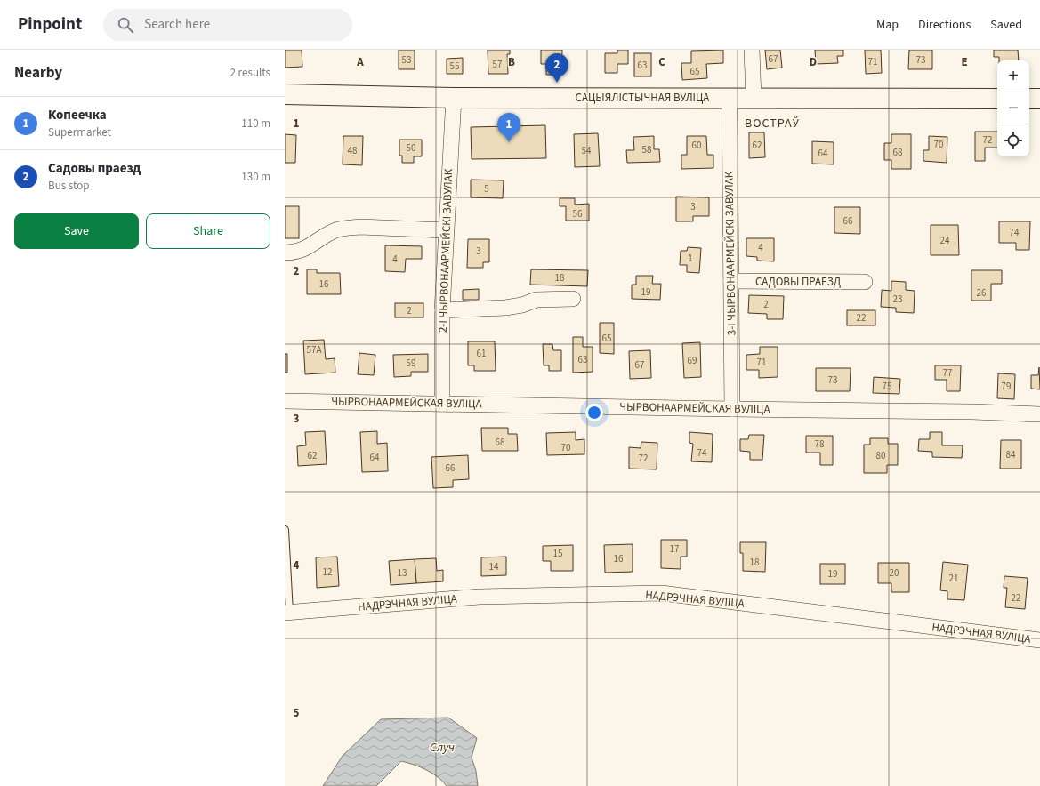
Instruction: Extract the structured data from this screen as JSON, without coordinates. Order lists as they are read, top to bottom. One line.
{"streets":{"main road":["САЦЫЯЛІСТЫЧНАЯ ВУЛІЦА"],"street":["2-І ЧЫРВОНААРМЕЙСКІ ЗАВУЛАК","3-І ЧЫРВОНААРМЕЙСКІ ЗАВУЛАК","САДОВЫ ПРАЕЗД","ЧЫРВОНААРМЕЙСКАЯ ВУЛІЦА","НАДРЭЧНАЯ ВУЛІЦА"]},"crossings":[["САЦЫЯЛІСТЫЧНАЯ ВУЛІЦА","2-І ЧЫРВОНААРМЕЙСКІ ЗАВУЛАК"],["САЦЫЯЛІСТЫЧНАЯ ВУЛІЦА","3-І ЧЫРВОНААРМЕЙСКІ ЗАВУЛАК"],["2-І ЧЫРВОНААРМЕЙСКІ ЗАВУЛАК","ЧЫРВОНААРМЕЙСКАЯ ВУЛІЦА"],["3-І ЧЫРВОНААРМЕЙСКІ ЗАВУЛАК","САДОВЫ ПРАЕЗД"],["3-І ЧЫРВОНААРМЕЙСКІ ЗАВУЛАК","ЧЫРВОНААРМЕЙСКАЯ ВУЛІЦА"]],"districts":["ВОСТРАЎ"],"water":["Случ"],"house_numbers":["67","53","73","71","57","63","55","65","72","70","60","62","50","58","48","54","68","64","5","3","56","66","74","24","4","3","1","4","18","16","19","26","23","2","2","22","65","57А","61","63","69","71","59","67","77","73","75","79","68","78","70","74","84","62","80","64","72","66","17","15","16","18","14","12","13","20","19","21","22"],"page":{"header":"Pinpoint","search":"Search here","nav":["Map","Directions","Saved"],"heading":["Nearby","2 results"],"pins":["2","1"],"map_buttons":["+","−"],"list":[{"mark":"1","name":"Копеечка","note":"Supermarket","value":"110 m"},{"mark":"2","name":"Садовы праезд","note":"Bus stop","value":"130 m"}],"buttons":["Save","Share"]},"grid":{"columns":["A","B","C","D","E"],"rows":["1","2","3","4","5"]}}
